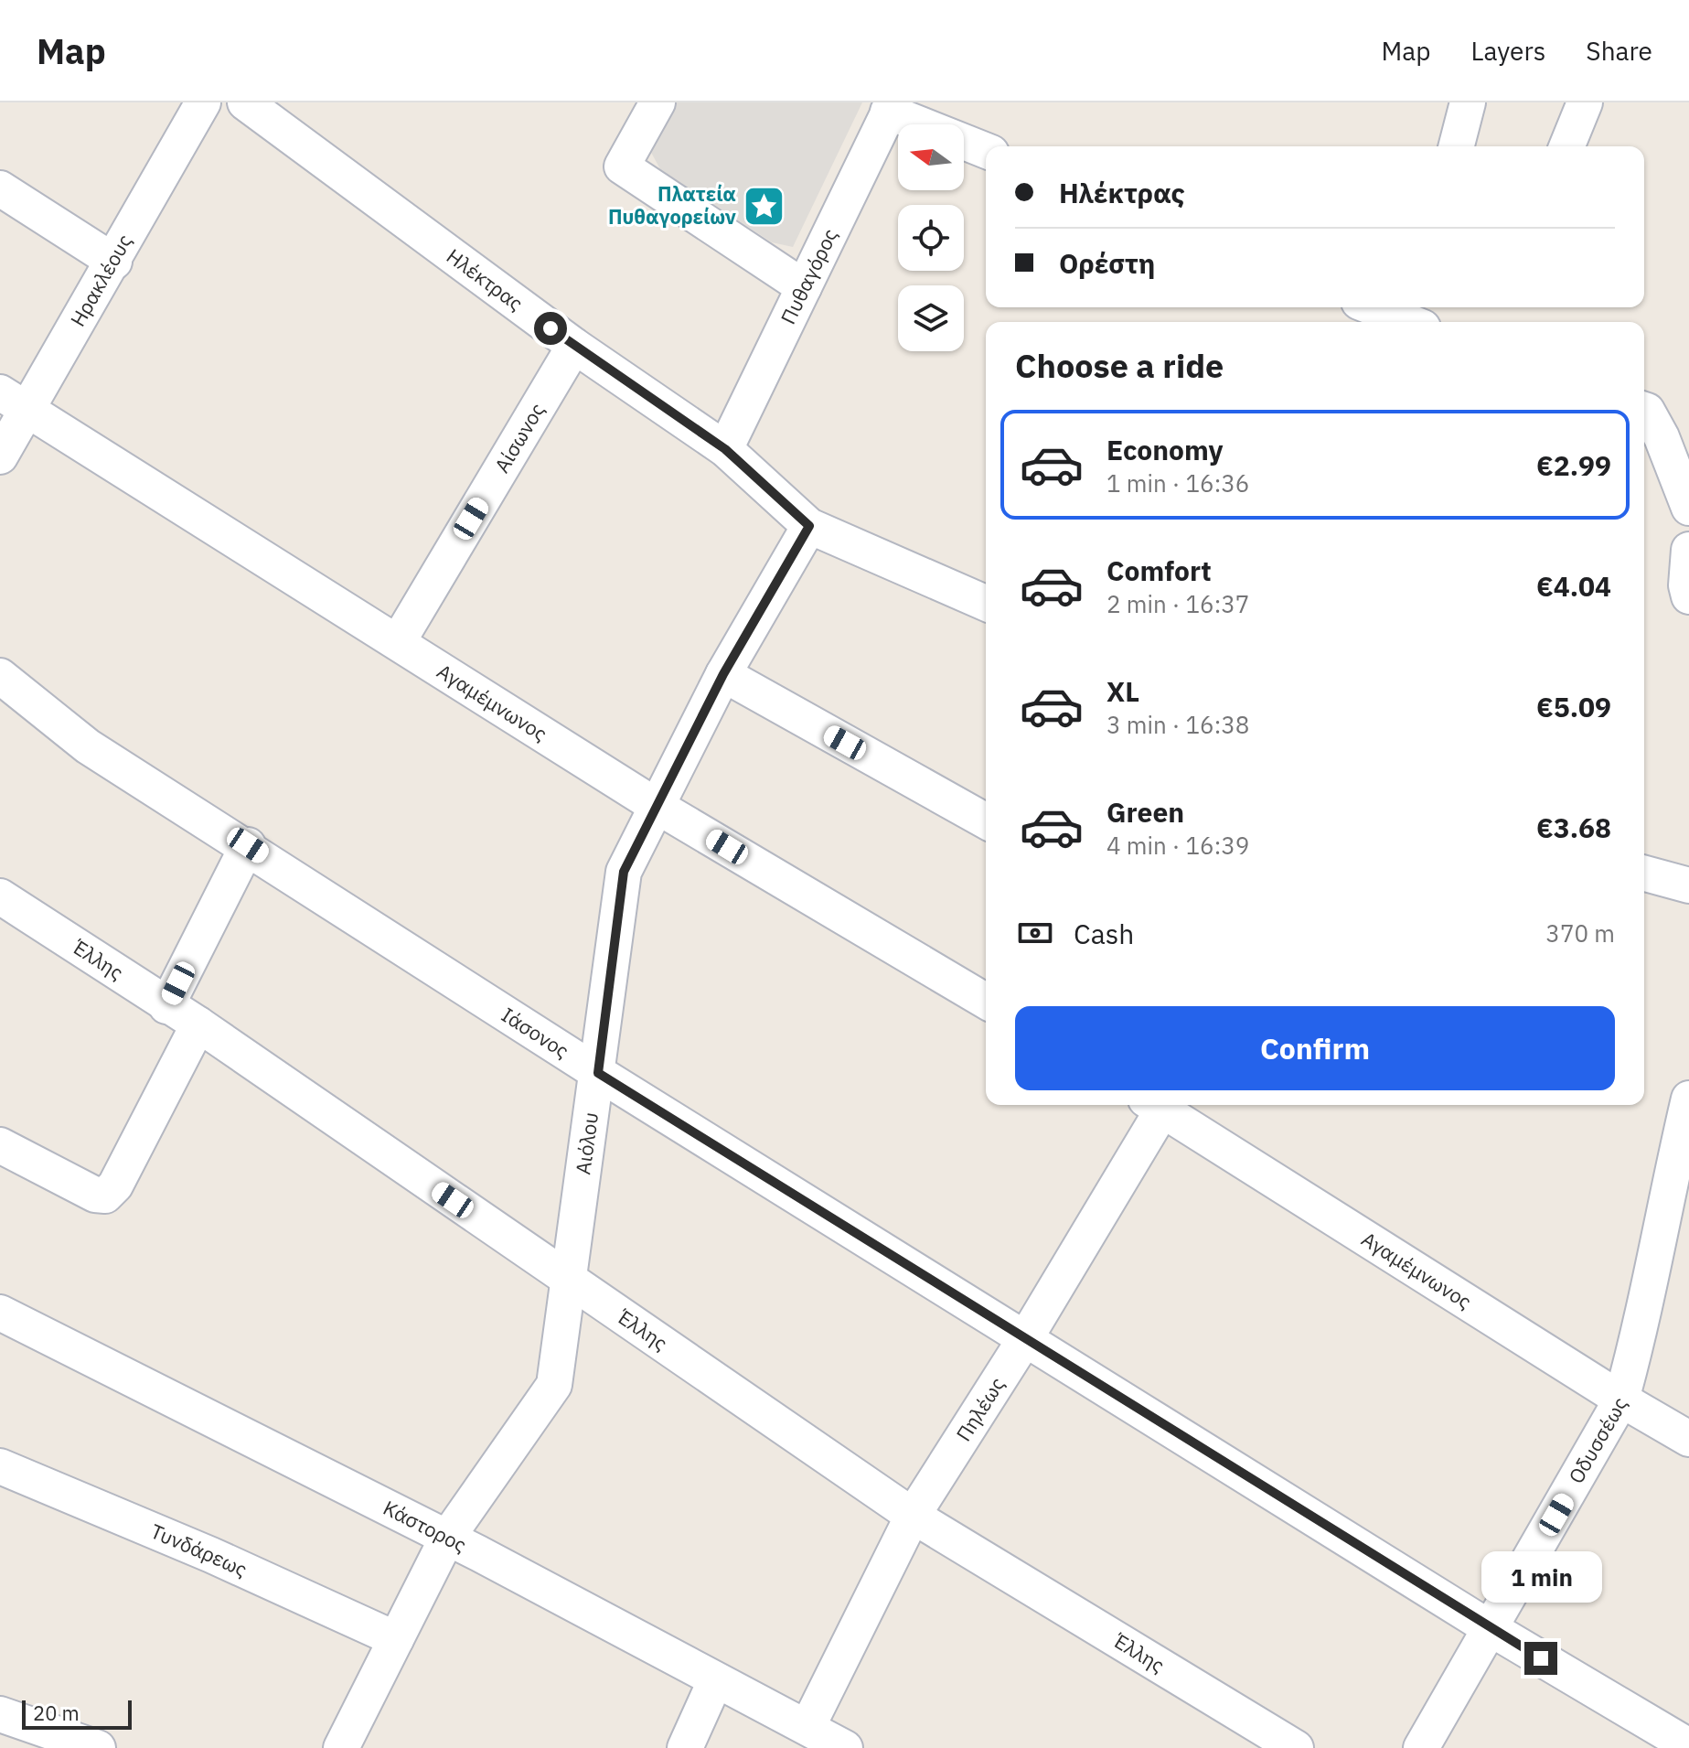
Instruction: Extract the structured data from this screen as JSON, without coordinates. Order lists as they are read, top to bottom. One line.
{"streets":{"street":["Πυθαγόρος","Ηλέκτρας","Ηρακλέους","Αίσωνος","Αγαμέμνωνος","Έλλης","Ιάσονος","Αιόλου","Πηλέως","Οδυσσέως","Κάστορος","Τυνδάρεως"]},"crossings":[["Πυθαγόρος","Ηλέκτρας"],["Ηλέκτρας","Αίσωνος"],["Ηλέκτρας","Αιόλου"],["Ηρακλέους","Αγαμέμνωνος"],["Αίσωνος","Αγαμέμνωνος"],["Αγαμέμνωνος","Αιόλου"],["Αγαμέμνωνος","Οδυσσέως"],["Έλλης","Αιόλου"],["Έλλης","Πηλέως"],["Ιάσονος","Αιόλου"],["Ιάσονος","Πηλέως"],["Ιάσονος","Οδυσσέως"],["Αιόλου","Κάστορος"],["Αιόλου","Τυνδάρεως"],["Πηλέως","Κάστορος"]],"places":{"place":["Πλατεία Πυθαγορείων"]},"scale_bar":"20 m","north":"left","page":{"header":"Map","nav":["Map","Layers","Share"],"banner":["Ηλέκτρας","Ορέστη"],"heading":"Choose a ride","list":[{"name":"Economy","note":"1 min · 16:36","value":"€2.99"},{"name":"Comfort","note":"2 min · 16:37","value":"€4.04"},{"name":"XL","note":"3 min · 16:38","value":"€5.09"},{"name":"Green","note":"4 min · 16:39","value":"€3.68"}],"pay":["Cash","370 m"],"buttons":"Confirm","bubble":"1 min","scale":"20 m"}}
